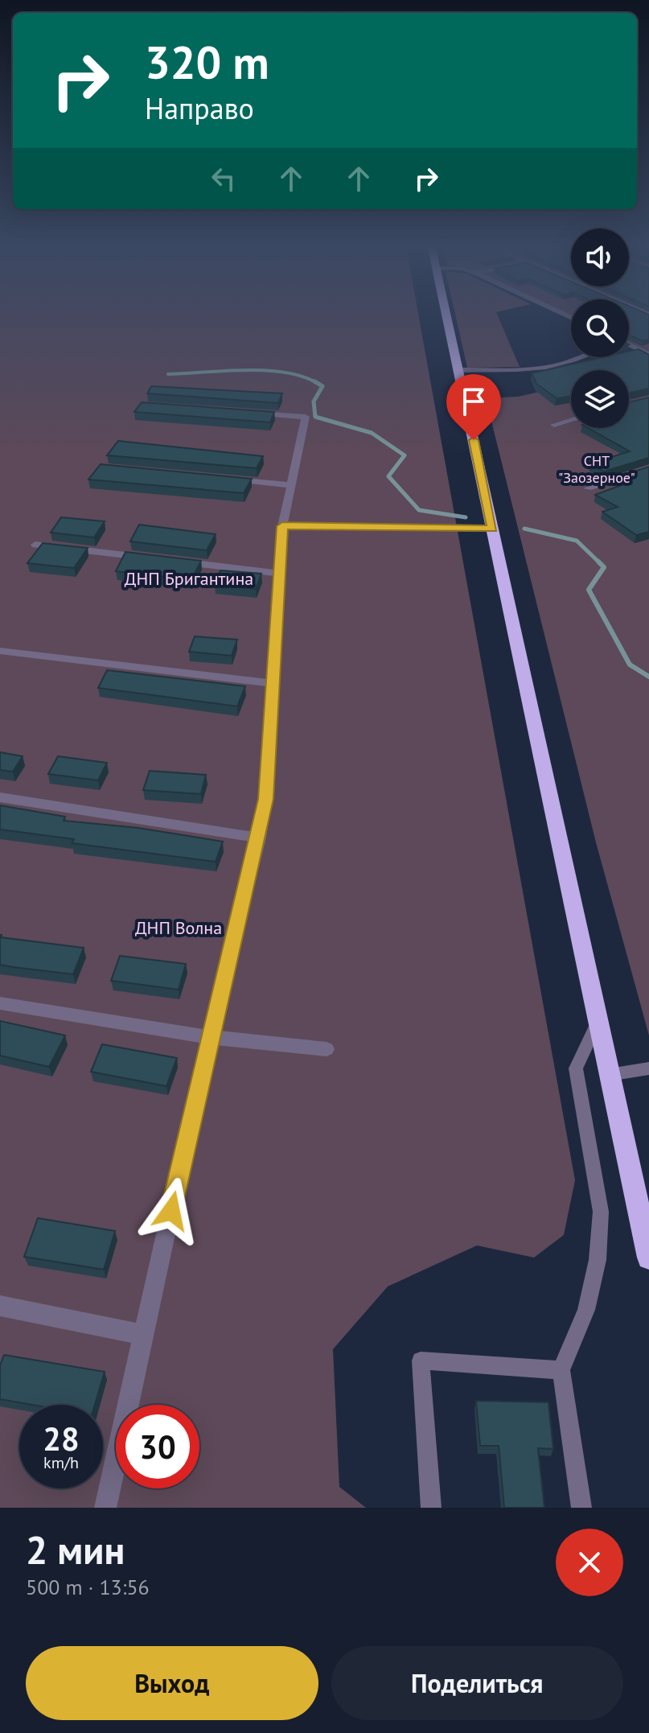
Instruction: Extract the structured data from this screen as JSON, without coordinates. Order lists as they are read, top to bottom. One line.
{"parks":["СНТ \"Заозерное\"","ДНП Бригантина","ДНП Волна"],"page":{"turn":["320 m","Направо"],"speed":"28 km/h","limit":"30","heading":["2 мин","500 m · 13:56"],"buttons":["Выход","Поделиться"]}}
